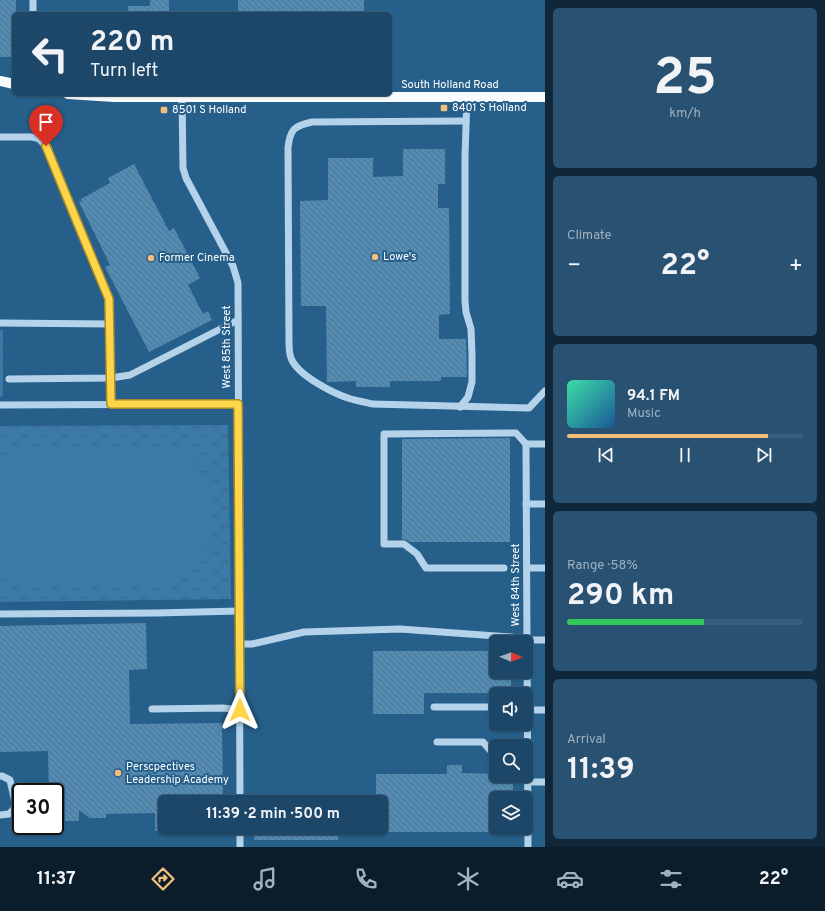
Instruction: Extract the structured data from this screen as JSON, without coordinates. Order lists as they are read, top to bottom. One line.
{"streets":{"main road":["South Holland Road"],"street":["West 85th Street","West 84th Street"]},"crossings":[["South Holland Road","West 85th Street"]],"places":{"transit":["8401 S Holland","8501 S Holland"],"other":["Lowe's","Former Cinema","Perscpectives Leadership Academy"]},"north":"right","page":{"tile":[["25","km/h"],"Climate",["Range · 58%","290 km"],["Arrival","11:39"]],"turn":["220 m","Turn left"],"heat":["−","22°","+"],"song":["94.1 FM","Music"],"limit":"30","trip":"11:39 · 2 min · 500 m","tabs":["11:37","22°"]}}
